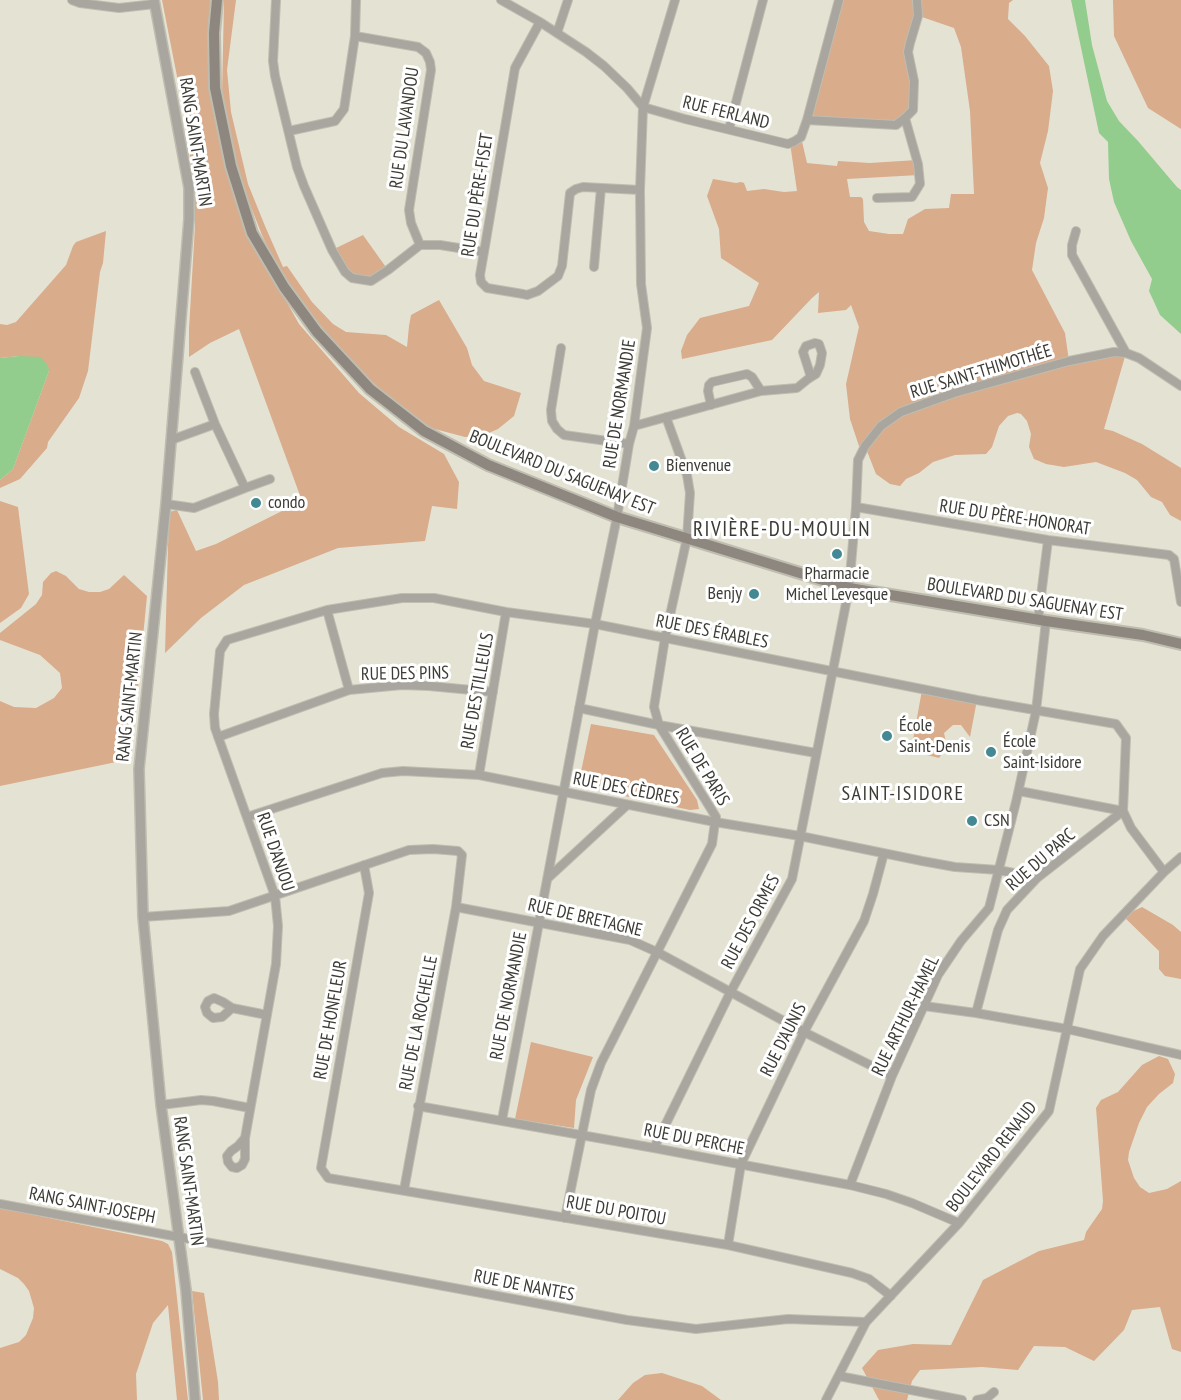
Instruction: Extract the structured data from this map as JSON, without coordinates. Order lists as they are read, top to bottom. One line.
{"streets":{"main road":["BOULEVARD DU SAGUENAY EST"],"street":["RUE FERLAND","RUE DU LAVANDOU","RANG SAINT-MARTIN","RUE DU PÈRE-FISET","RUE SAINT-THIMOTHÉE","RUE DE NORMANDIE","RUE DU PÈRE-HONORAT","RUE DES ÉRABLES","RUE DES PINS","RUE DES TILLEULS","RUE DE PARIS","RUE DES CÈDRES","RUE D'ANJOU","RUE DU PARC","RUE DE BRETAGNE","RUE DES ORMES","RUE ARTHUR-HAMEL","RUE DE HONFLEUR","RUE DE LA ROCHELLE","RUE D'AUNIS","RUE DU PERCHE","BOULEVARD RENAUD","RANG SAINT-JOSEPH","RUE DU POITOU","RUE DE NANTES"]},"crossings":[["RUE FERLAND","RUE DE NORMANDIE"],["RANG SAINT-MARTIN","RANG SAINT-JOSEPH"],["RANG SAINT-MARTIN","RUE DE NANTES"],["RUE DU PÈRE-FISET","RUE DE NORMANDIE"],["RUE SAINT-THIMOTHÉE","BOULEVARD DU SAGUENAY EST"],["RUE SAINT-THIMOTHÉE","RUE DU PÈRE-HONORAT"],["RUE SAINT-THIMOTHÉE","RUE DES ORMES"],["RUE DE NORMANDIE","BOULEVARD DU SAGUENAY EST"],["RUE DE NORMANDIE","RUE DES ÉRABLES"],["RUE DE NORMANDIE","RUE DES CÈDRES"],["RUE DE NORMANDIE","RUE DE BRETAGNE"],["RUE DE NORMANDIE","RUE DU PERCHE"],["BOULEVARD DU SAGUENAY EST","RUE DE PARIS"],["BOULEVARD DU SAGUENAY EST","RUE DES ORMES"],["BOULEVARD DU SAGUENAY EST","RUE ARTHUR-HAMEL"],["RUE DU PÈRE-HONORAT","RUE ARTHUR-HAMEL"],["RUE DES ÉRABLES","RUE DES TILLEULS"],["RUE DES ÉRABLES","RUE DE PARIS"],["RUE DES ÉRABLES","RUE D'ANJOU"],["RUE DES ÉRABLES","RUE DU PARC"],["RUE DES ÉRABLES","RUE DES ORMES"],["RUE DES ÉRABLES","RUE ARTHUR-HAMEL"],["RUE DES PINS","RUE DES TILLEULS"],["RUE DES PINS","RUE D'ANJOU"],["RUE DES TILLEULS","RUE DES CÈDRES"],["RUE DE PARIS","RUE DES CÈDRES"],["RUE DE PARIS","RUE DE BRETAGNE"],["RUE DE PARIS","RUE DU PERCHE"],["RUE DE PARIS","RUE DU POITOU"],["RUE DES CÈDRES","RUE D'ANJOU"],["RUE DES CÈDRES","RUE DU PARC"],["RUE DES CÈDRES","RUE DES ORMES"],["RUE DES CÈDRES","RUE ARTHUR-HAMEL"],["RUE DES CÈDRES","RUE D'AUNIS"],["RUE DE BRETAGNE","RUE DES ORMES"],["RUE DE BRETAGNE","RUE ARTHUR-HAMEL"],["RUE DE BRETAGNE","RUE DE LA ROCHELLE"],["RUE DE BRETAGNE","RUE D'AUNIS"],["RUE DES ORMES","RUE DU PERCHE"],["RUE ARTHUR-HAMEL","RUE DU PERCHE"],["RUE DE HONFLEUR","RUE DE LA ROCHELLE"],["RUE DE HONFLEUR","RUE DU POITOU"],["RUE DE LA ROCHELLE","RUE DU PERCHE"],["RUE DE LA ROCHELLE","RUE DU POITOU"],["RUE D'AUNIS","RUE DU PERCHE"],["RUE D'AUNIS","RUE DU POITOU"],["RUE DU PERCHE","BOULEVARD RENAUD"],["BOULEVARD RENAUD","RUE DU POITOU"],["BOULEVARD RENAUD","RUE DE NANTES"],["RANG SAINT-JOSEPH","RUE DE NANTES"]],"districts":["RIVIÈRE-DU-MOULIN","SAINT-ISIDORE"],"places":["Bienvenue","condo","Pharmacie Michel Levesque","Benjy","École Saint-Denis","École Saint-Isidore","CSN"]}
